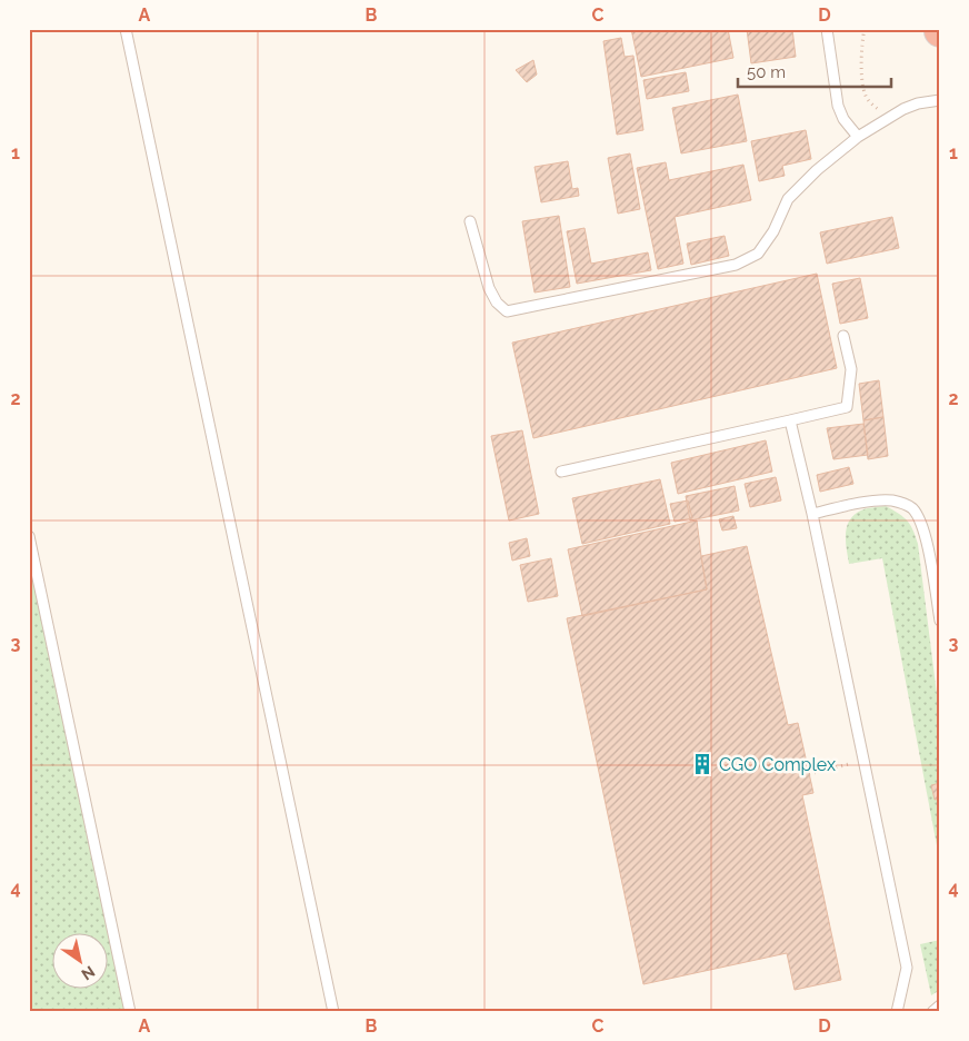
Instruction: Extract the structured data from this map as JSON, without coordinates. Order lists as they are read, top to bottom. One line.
{"places":{"building":["CGO Complex"]},"scale_bar":"50 m","north":"bottom right","grid":{"columns":["A","B","C","D"],"rows":["1","2","3","4"]}}
